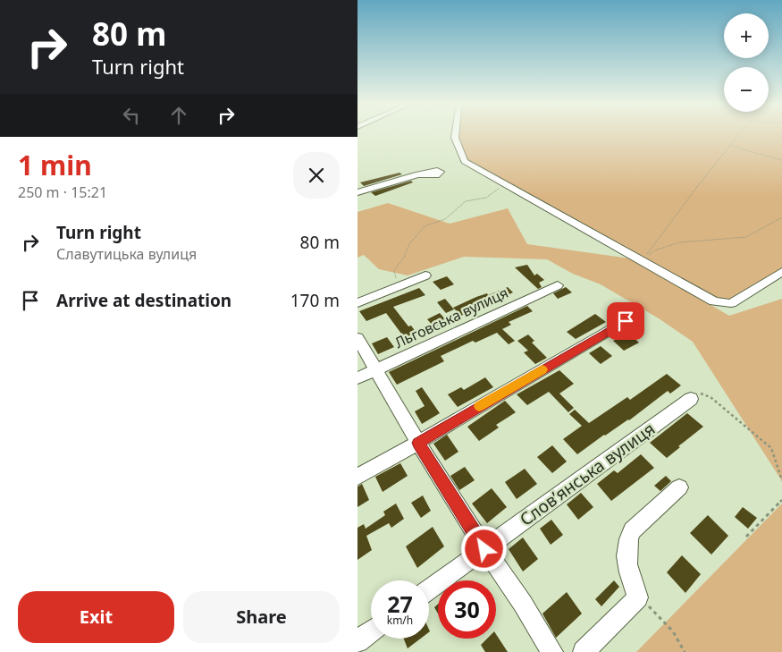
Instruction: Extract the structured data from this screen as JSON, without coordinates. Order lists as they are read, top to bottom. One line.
{"streets":{"street":["Льговська вулиця","Словʼянська вулиця"]},"page":{"turn":["80 m","Turn right"],"map_buttons":["+","−"],"heading":["1 min","250 m · 15:21"],"list":[{"name":"Turn right","note":"Славутицька вулиця","value":"80 m"},{"name":"Arrive at destination","value":"170 m"}],"speed":"27 km/h","limit":"30","buttons":["Exit","Share"]}}
